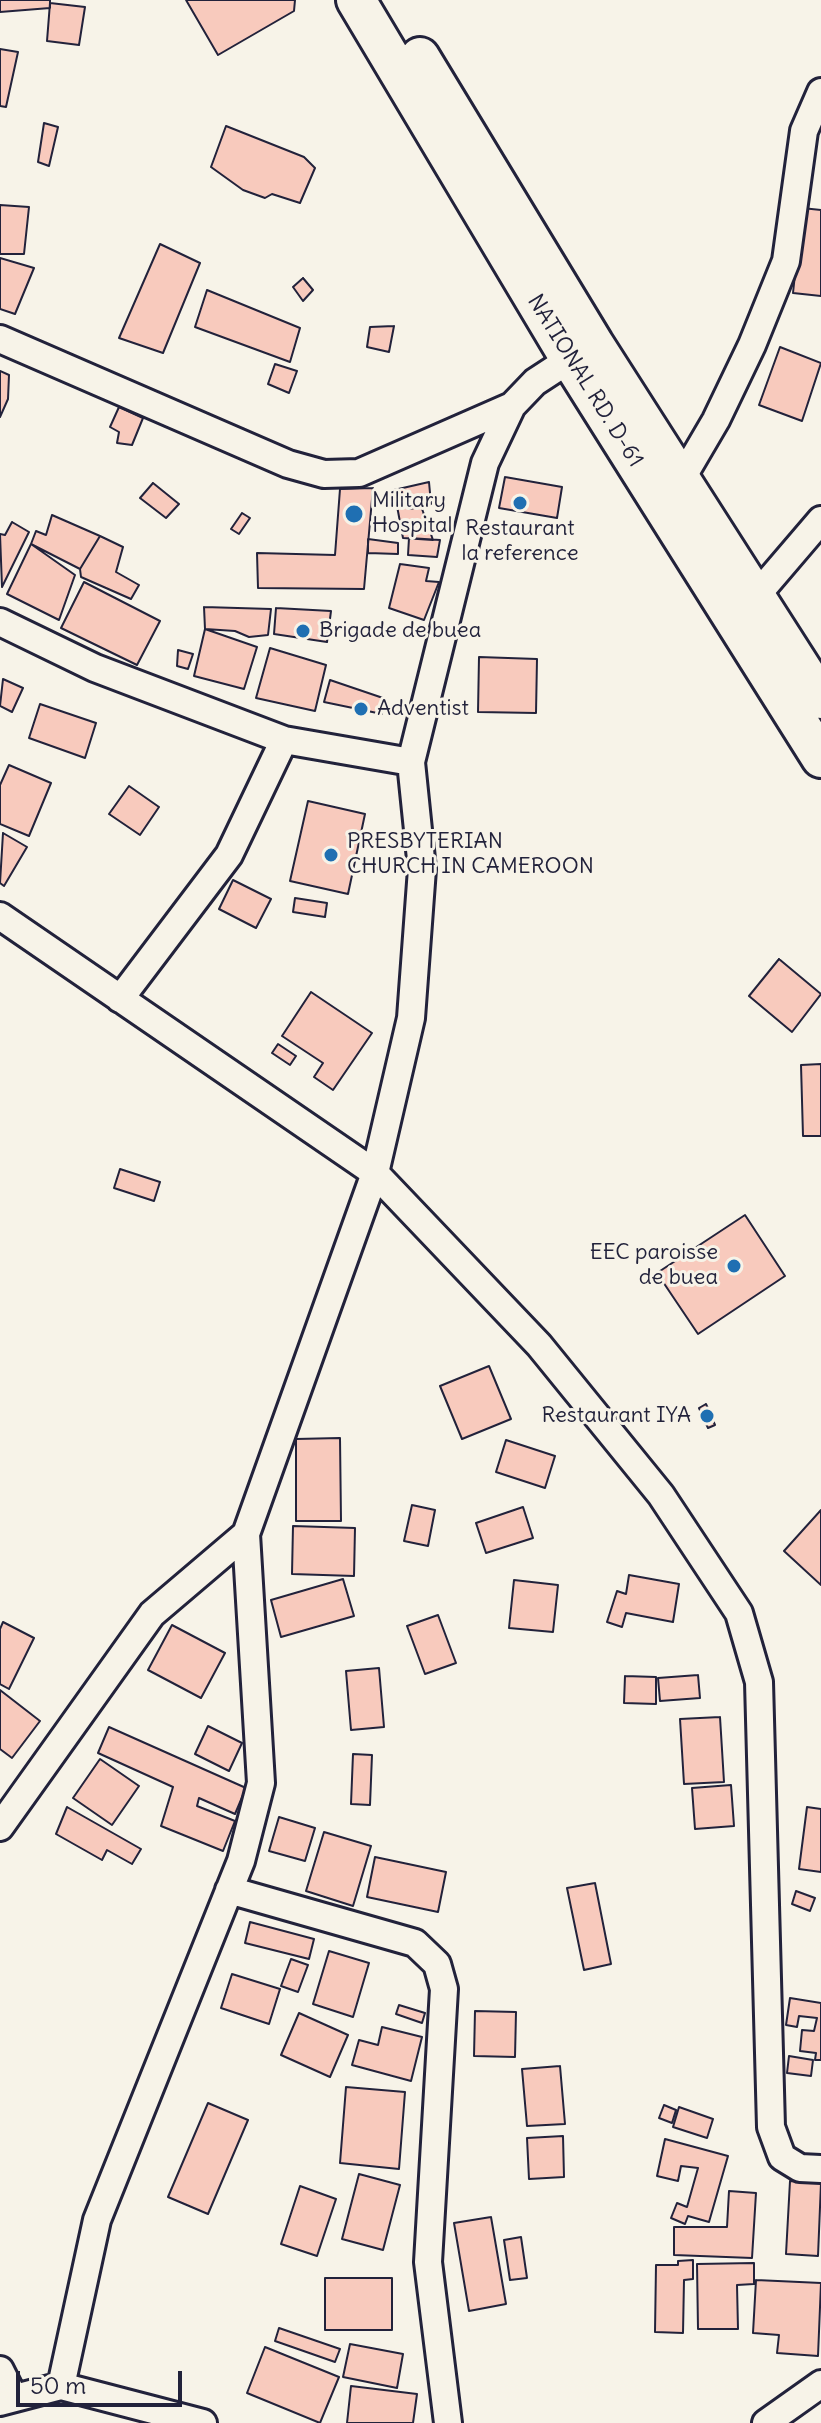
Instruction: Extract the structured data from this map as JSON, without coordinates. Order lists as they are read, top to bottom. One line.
{"streets":{"highway":["NATIONAL RD. D-61"]},"places":["Restaurant la reference","Military Hospital","Brigade de buea","Adventist","PRESBYTERIAN CHURCH IN CAMEROON","EEC paroisse de buea","Restaurant IYA"],"scale_bar":"50 m"}
